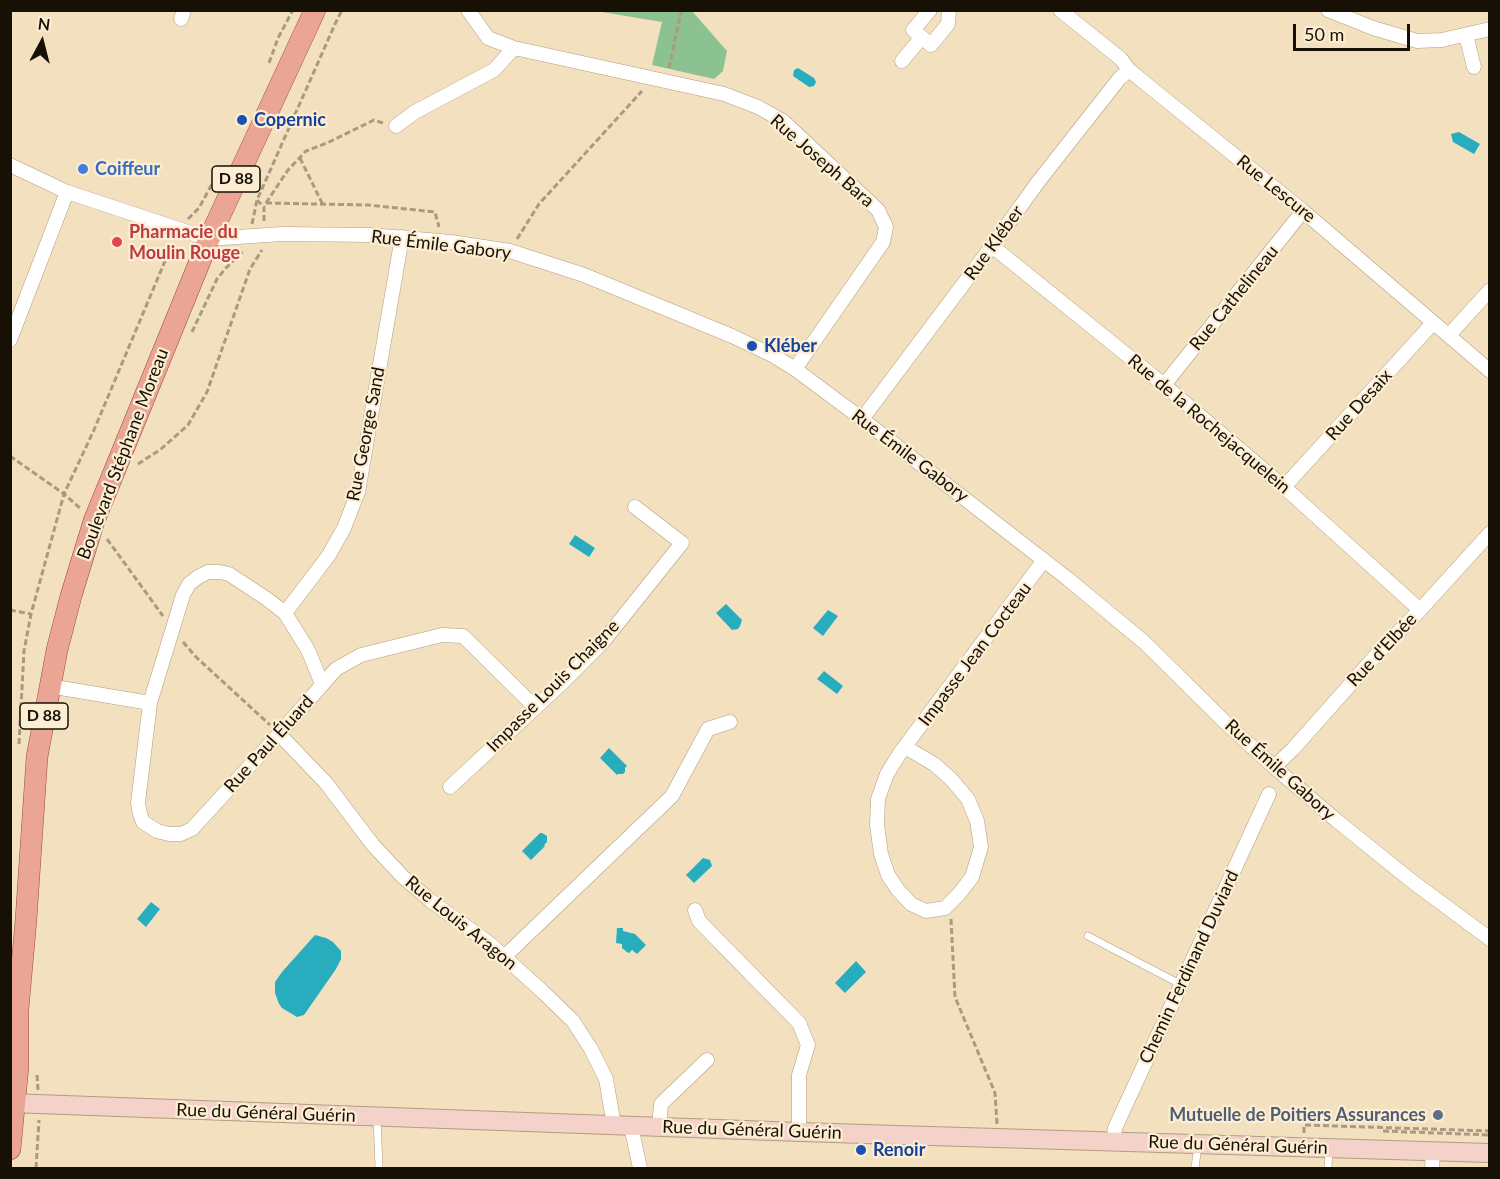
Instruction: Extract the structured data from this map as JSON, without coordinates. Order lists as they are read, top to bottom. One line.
{"streets":{"main road":["D 88","Boulevard Stéphane Moreau","Rue du Général Guérin"],"street":["Rue Joseph Bara","Rue Lescure","Rue Kléber","Rue Émile Gabory","Rue Cathelineau","Rue Desaix","Rue de la Rochejacquelein","Rue George Sand","Rue d'Elbée","Impasse Jean Cocteau","Impasse Louis Chaigne","Rue Paul Éluard","Rue Louis Aragon","Chemin Ferdinand Duviard"]},"crossings":[["Rue Joseph Bara","Rue Émile Gabory"],["Rue Lescure","Rue Kléber"],["Rue Lescure","Rue Cathelineau"],["Rue Lescure","Rue Desaix"],["Rue Kléber","Rue Émile Gabory"],["Rue Kléber","Rue de la Rochejacquelein"],["Rue Émile Gabory","Rue George Sand"],["Rue Émile Gabory","Boulevard Stéphane Moreau"],["Rue Émile Gabory","Rue d'Elbée"],["Rue Émile Gabory","Impasse Jean Cocteau"],["Rue Cathelineau","Rue de la Rochejacquelein"],["Rue Desaix","Rue de la Rochejacquelein"],["Rue de la Rochejacquelein","Rue d'Elbée"],["Rue George Sand","Rue Paul Éluard"],["Boulevard Stéphane Moreau","Rue du Général Guérin"],["Rue Paul Éluard","Rue Louis Aragon"],["Rue Louis Aragon","Rue du Général Guérin"],["Chemin Ferdinand Duviard","Rue du Général Guérin"]],"places":["Copernic","Coiffeur","Pharmacie du Moulin Rouge","Kléber","Mutuelle de Poitiers Assurances","Renoir"],"scale_bar":"50 m","north":"top"}
